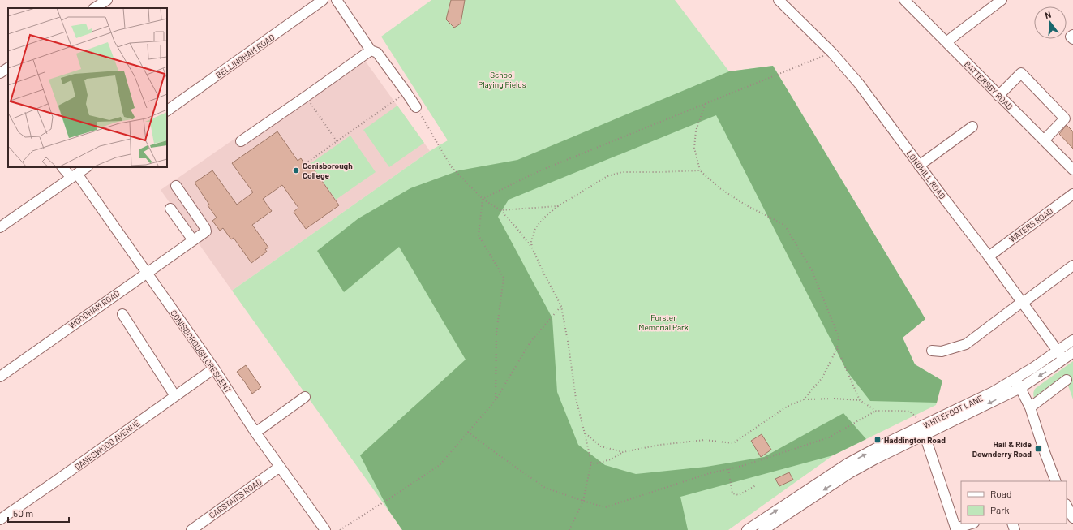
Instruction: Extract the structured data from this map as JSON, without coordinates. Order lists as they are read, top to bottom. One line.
{"streets":{"street":["BELLINGHAM ROAD","BATTERSBY ROAD","LONGHILL ROAD","WATERS ROAD","WOODHAM ROAD","CONISBOROUGH CRESCENT","WHITEFOOT LANE","DANESWOOD AVENUE","CARSTAIRS ROAD"]},"crossings":[["LONGHILL ROAD","WATERS ROAD"],["LONGHILL ROAD","WHITEFOOT LANE"],["WOODHAM ROAD","CONISBOROUGH CRESCENT"],["CONISBOROUGH CRESCENT","DANESWOOD AVENUE"],["CONISBOROUGH CRESCENT","CARSTAIRS ROAD"]],"parks":["School Playing Fields","Forster Memorial Park"],"places":{"other":["Conisborough College"],"transit":["Haddington Road","Hail & Ride Downderry Road"]},"legend":["Road","Park"],"scale_bar":"50 m","north":"top"}
